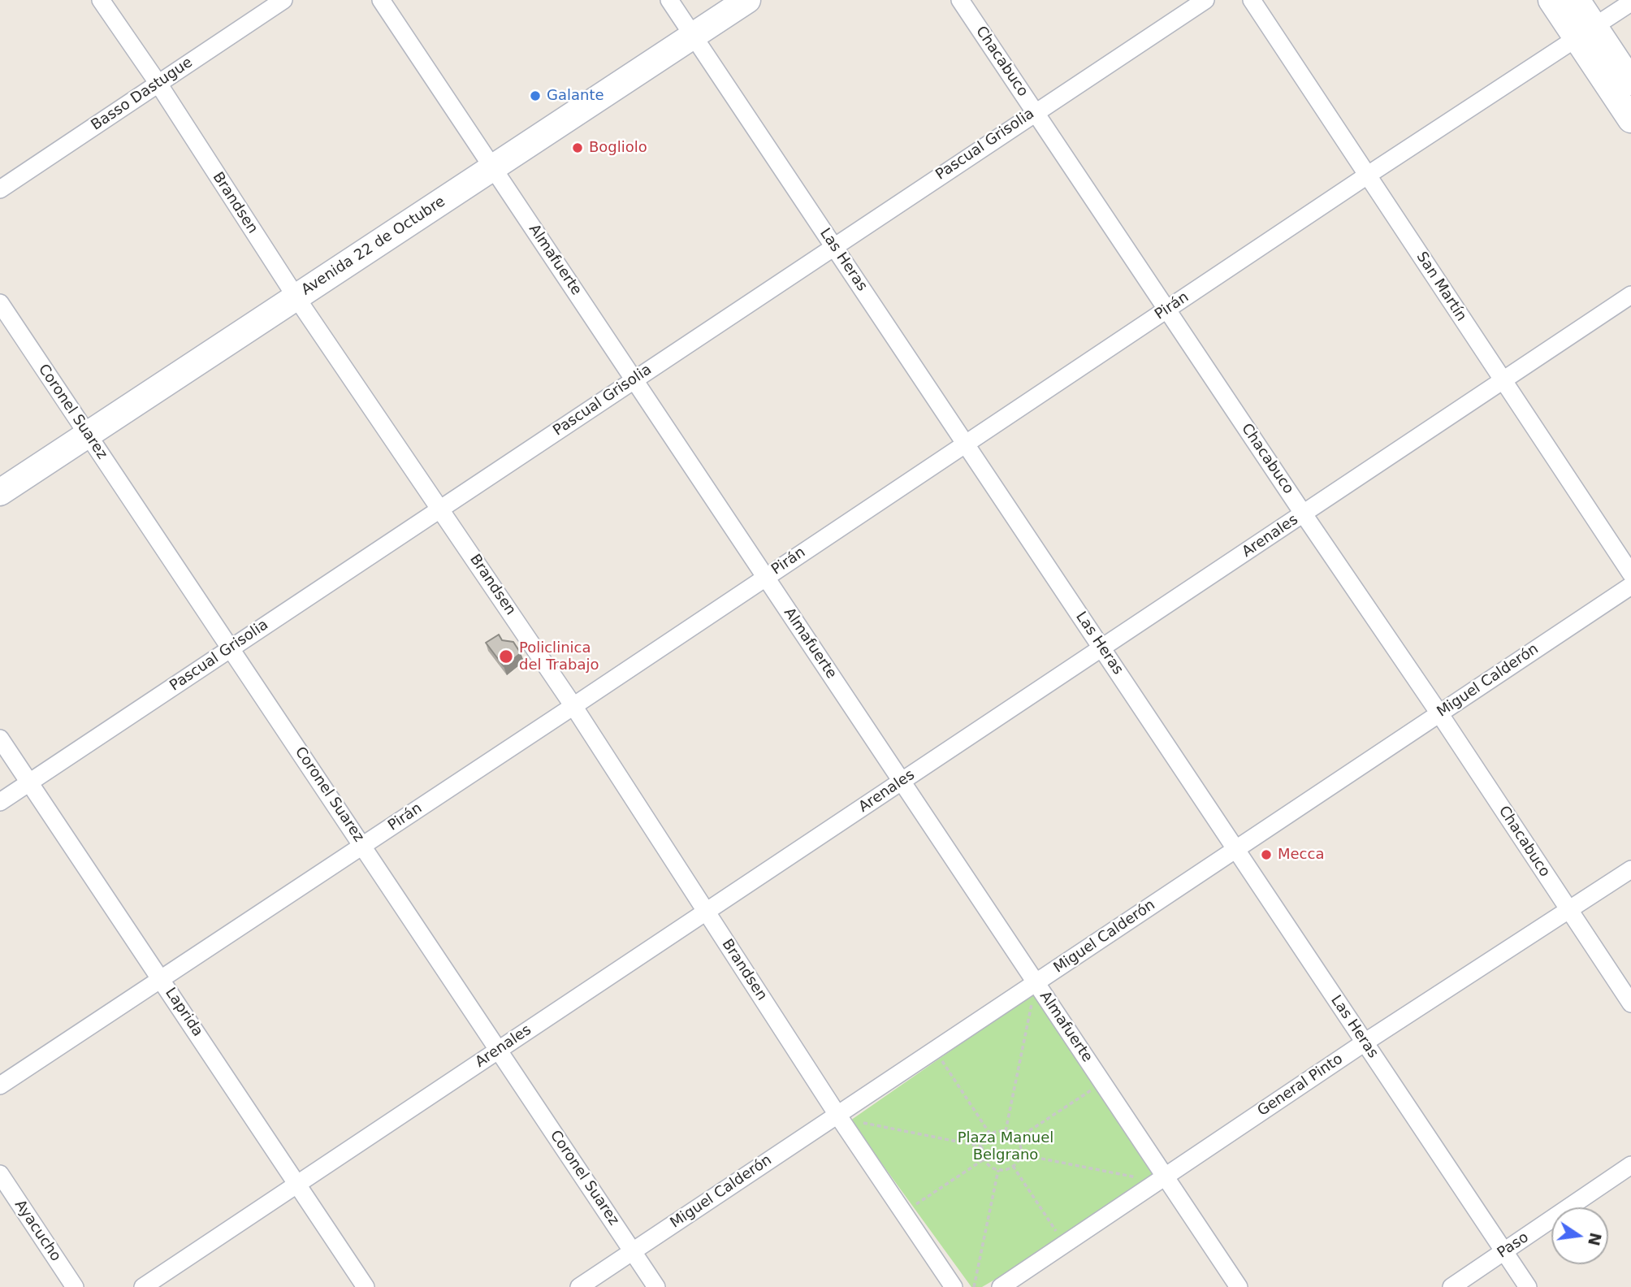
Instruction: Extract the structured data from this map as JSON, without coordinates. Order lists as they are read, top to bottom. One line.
{"streets":{"main road":["Avenida 22 de Octubre"],"street":["Chacabuco","Basso Dastugue","Pascual Grisolia","Brandsen","Almafuerte","Las Heras","San Martín","Pirán","Coronel Suarez","Arenales","Miguel Calderón","Laprida","General Pinto","Ayacucho","Paso"]},"crossings":[["Chacabuco","Pascual Grisolia"],["Chacabuco","Pirán"],["Chacabuco","Arenales"],["Chacabuco","Miguel Calderón"],["Chacabuco","General Pinto"],["Basso Dastugue","Brandsen"],["Pascual Grisolia","Brandsen"],["Pascual Grisolia","Almafuerte"],["Pascual Grisolia","Las Heras"],["Pascual Grisolia","Coronel Suarez"],["Pascual Grisolia","Laprida"],["Brandsen","Avenida 22 de Octubre"],["Brandsen","Pirán"],["Brandsen","Arenales"],["Brandsen","Miguel Calderón"],["Avenida 22 de Octubre","Almafuerte"],["Avenida 22 de Octubre","Las Heras"],["Avenida 22 de Octubre","Coronel Suarez"],["Almafuerte","Pirán"],["Almafuerte","Arenales"],["Almafuerte","Miguel Calderón"],["Almafuerte","General Pinto"],["Las Heras","Pirán"],["Las Heras","Arenales"],["Las Heras","Miguel Calderón"],["Las Heras","General Pinto"],["Las Heras","Paso"],["San Martín","Pirán"],["San Martín","Arenales"],["Pirán","Coronel Suarez"],["Pirán","Laprida"],["Coronel Suarez","Arenales"],["Coronel Suarez","Miguel Calderón"],["Arenales","Laprida"]],"parks":["Plaza Manuel Belgrano"],"places":["Galante","Bogliolo","Policlinica del Trabajo","Mecca"],"north":"right"}
